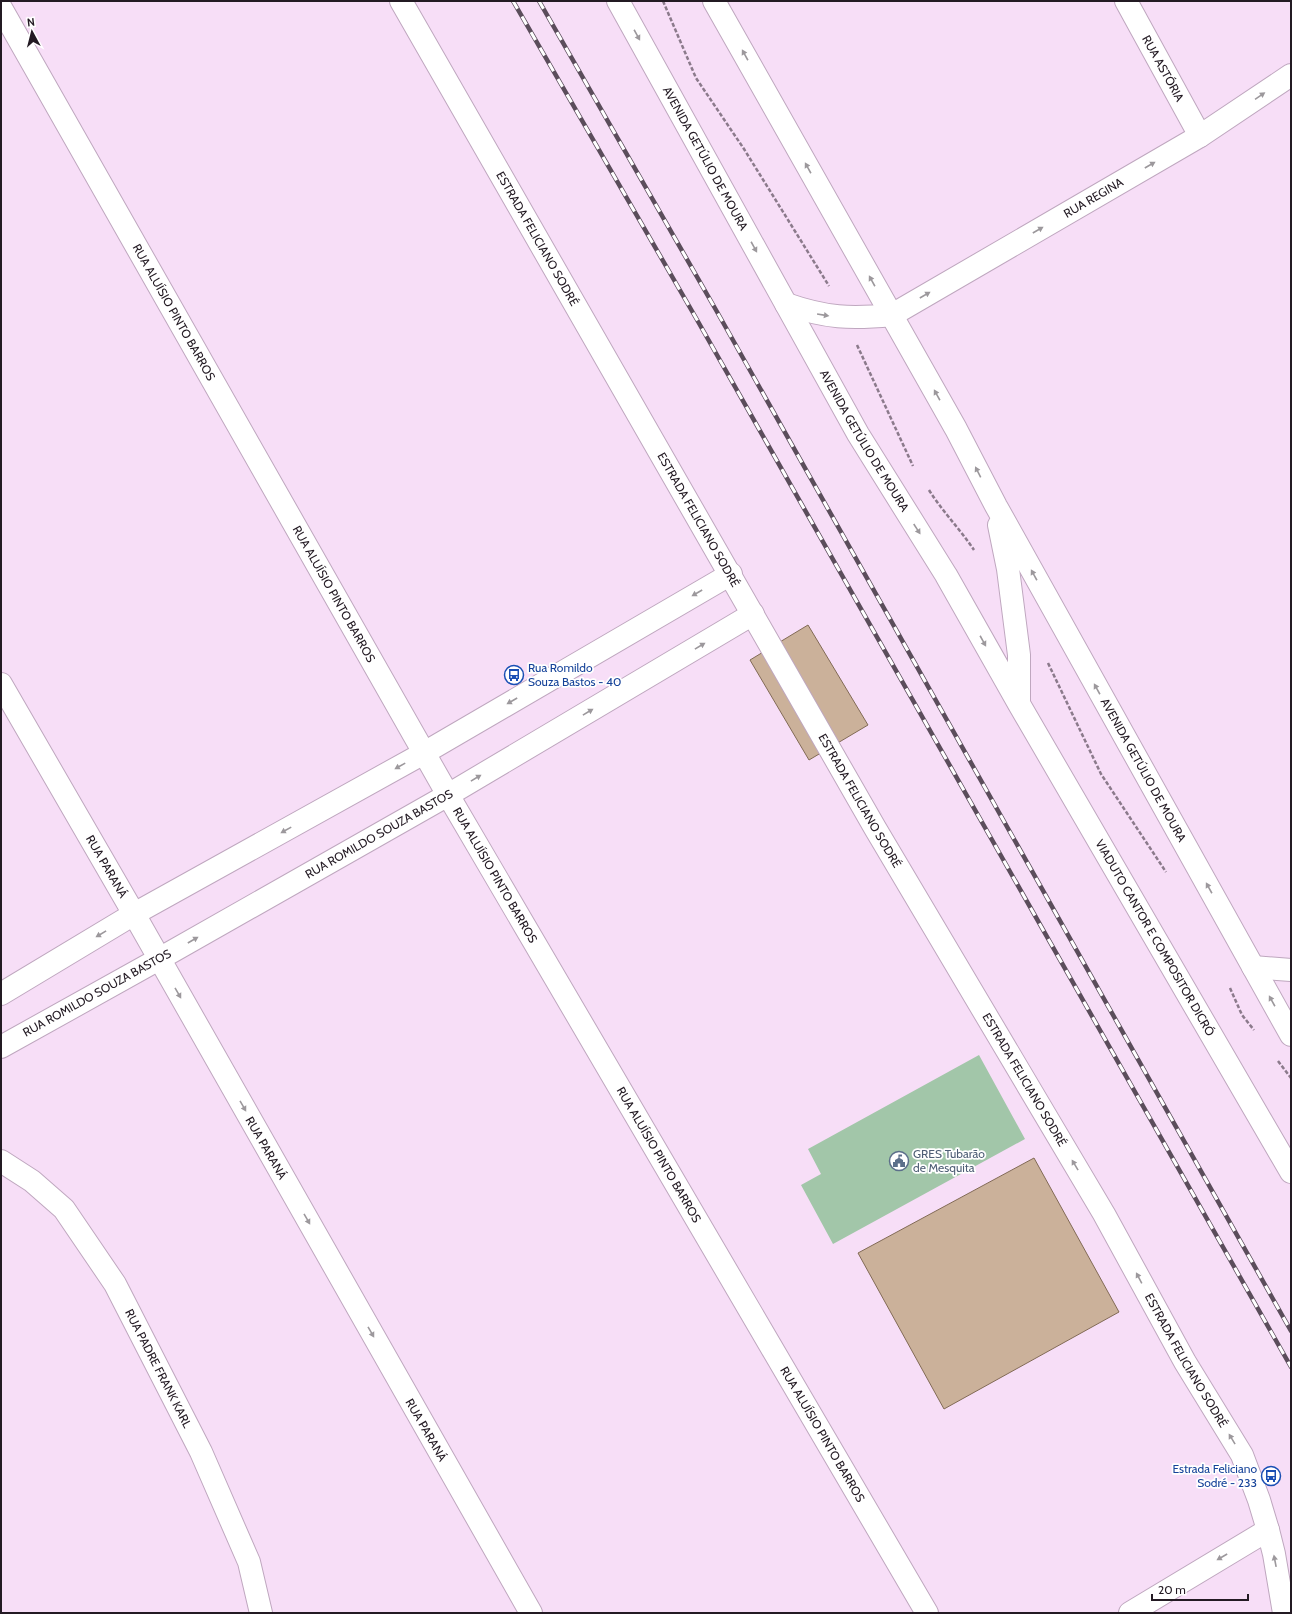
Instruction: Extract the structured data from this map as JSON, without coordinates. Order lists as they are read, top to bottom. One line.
{"streets":{"main road":["RUA ASTÓRIA","AVENIDA GETÚLIO DE MOURA","RUA REGINA","ESTRADA FELICIANO SODRÉ","RUA ALUÍSIO PINTO BARROS","RUA ROMILDO SOUZA BASTOS","RUA PARANÁ","VIADUTO CANTOR E COMPOSITOR DICRÓ","RUA PADRE FRANK KARL"]},"crossings":[["RUA ASTÓRIA","RUA REGINA"],["AVENIDA GETÚLIO DE MOURA","RUA REGINA"],["AVENIDA GETÚLIO DE MOURA","VIADUTO CANTOR E COMPOSITOR DICRÓ"],["ESTRADA FELICIANO SODRÉ","RUA ROMILDO SOUZA BASTOS"],["RUA ALUÍSIO PINTO BARROS","RUA ROMILDO SOUZA BASTOS"],["RUA ROMILDO SOUZA BASTOS","RUA PARANÁ"]],"one_way":["RUA REGINA","ESTRADA FELICIANO SODRÉ","RUA PARANÁ"],"places":{"bus stop":["Rua Romildo Souza Bastos - 40","Estrada Feliciano Sodré - 233"],"public building":["GRES Tubarão de Mesquita"]},"scale_bar":"20 m","north":"top"}
